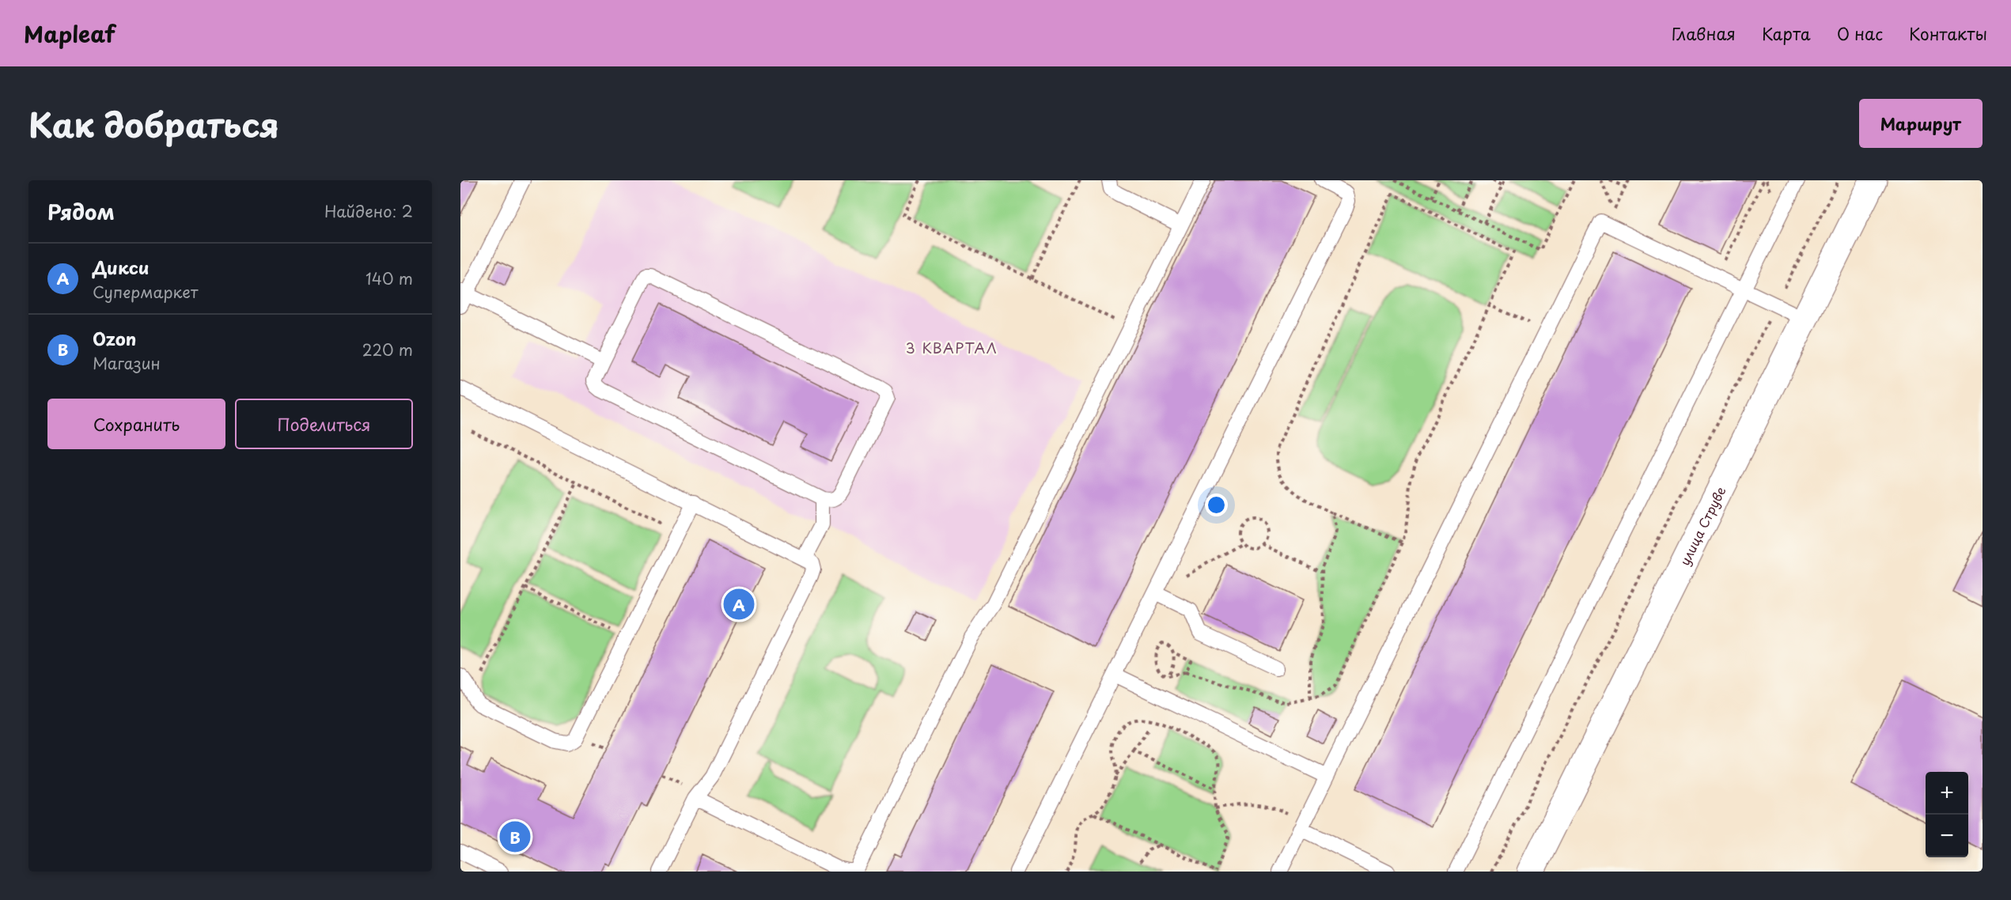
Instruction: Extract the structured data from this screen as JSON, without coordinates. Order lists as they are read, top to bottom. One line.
{"streets":{"street":["улица Струве"]},"districts":["3 КВАРТАЛ"],"page":{"header":"Mapleaf","nav":["Главная","Карта","О нас","Контакты"],"title":"Как добраться","buttons":["Маршрут",["Сохранить","Поделиться"]],"heading":["Рядом","Найдено: 2"],"list":[{"mark":"A","name":"Дикси","note":"Супермаркет","value":"140 m"},{"mark":"B","name":"Ozon","note":"Магазин","value":"220 m"}],"pins":["A","B"],"map_buttons":["+","−"]}}
